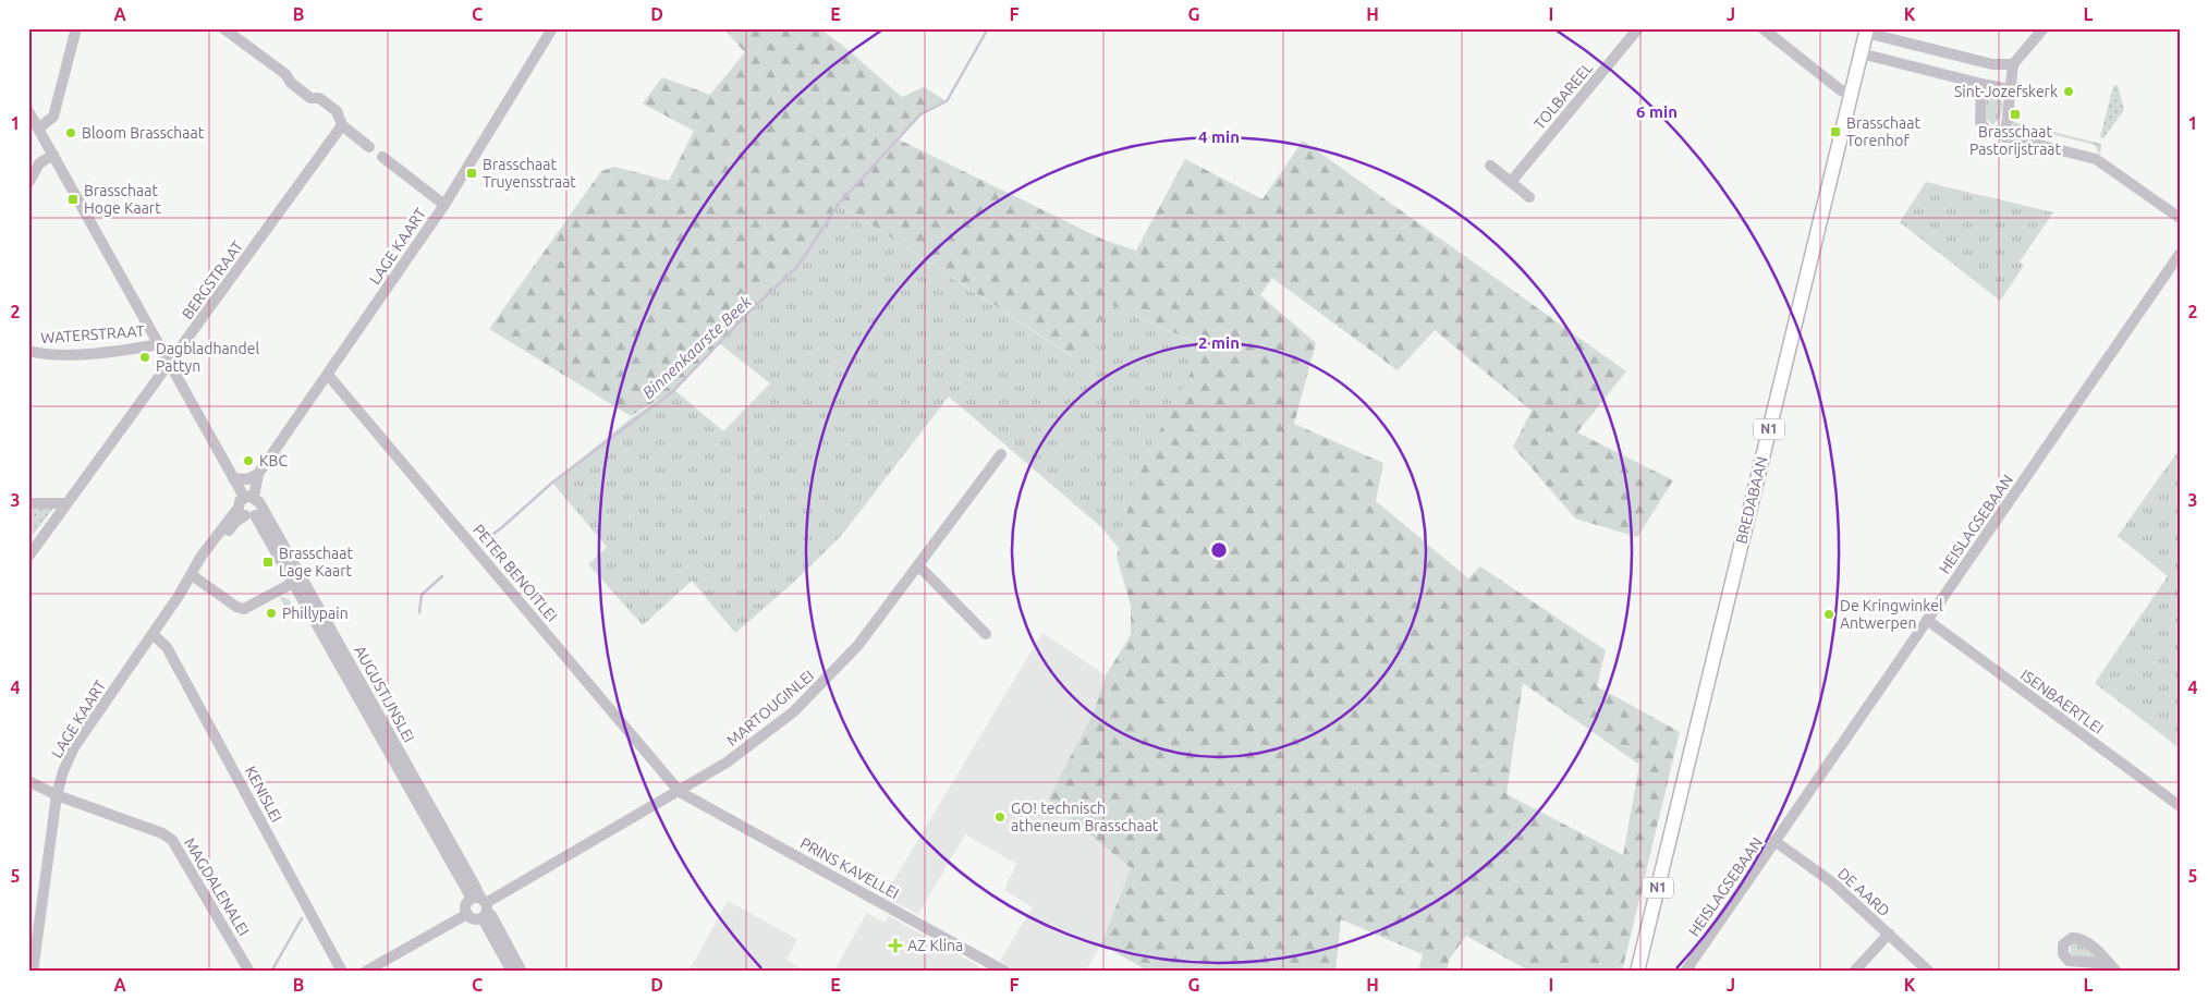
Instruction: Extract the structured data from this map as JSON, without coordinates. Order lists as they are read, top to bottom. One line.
{"streets":{"main road":["N1","BREDABAAN"],"street":["TOLBAREEL","LAGE KAART","BERGSTRAAT","WATERSTRAAT","HEISLAGSEBAAN","PETER BENOITLEI","AUGUSTIJNSLEI","ISENBAERTLEI","MARTOUGINLEI","KENISLEI","PRINS KAVELLEI","MAGDALENALEI","DE AARD"]},"crossings":[["LAGE KAART","PETER BENOITLEI"],["LAGE KAART","AUGUSTIJNSLEI"],["LAGE KAART","KENISLEI"],["LAGE KAART","MAGDALENALEI"],["HEISLAGSEBAAN","ISENBAERTLEI"],["HEISLAGSEBAAN","DE AARD"],["PETER BENOITLEI","MARTOUGINLEI"],["PETER BENOITLEI","PRINS KAVELLEI"],["AUGUSTIJNSLEI","MARTOUGINLEI"],["MARTOUGINLEI","PRINS KAVELLEI"]],"water":["Binnenkaarste Beek"],"places":{"other":["Sint-Jozefskerk","Bloom Brasschaat","Dagbladhandel Pattyn","KBC","Phillypain","De Kringwinkel Antwerpen","GO! technisch atheneum Brasschaat"],"transit":["Brasschaat Pastorijstraat","Brasschaat Torenhof","Brasschaat Truyensstraat","Brasschaat Hoge Kaart","Brasschaat Lage Kaart"],"health":["AZ Klina"]},"grid":{"columns":["A","B","C","D","E","F","G","H","I","J","K","L"],"rows":["1","2","3","4","5"]},"rings":["6 min","4 min","2 min"]}
